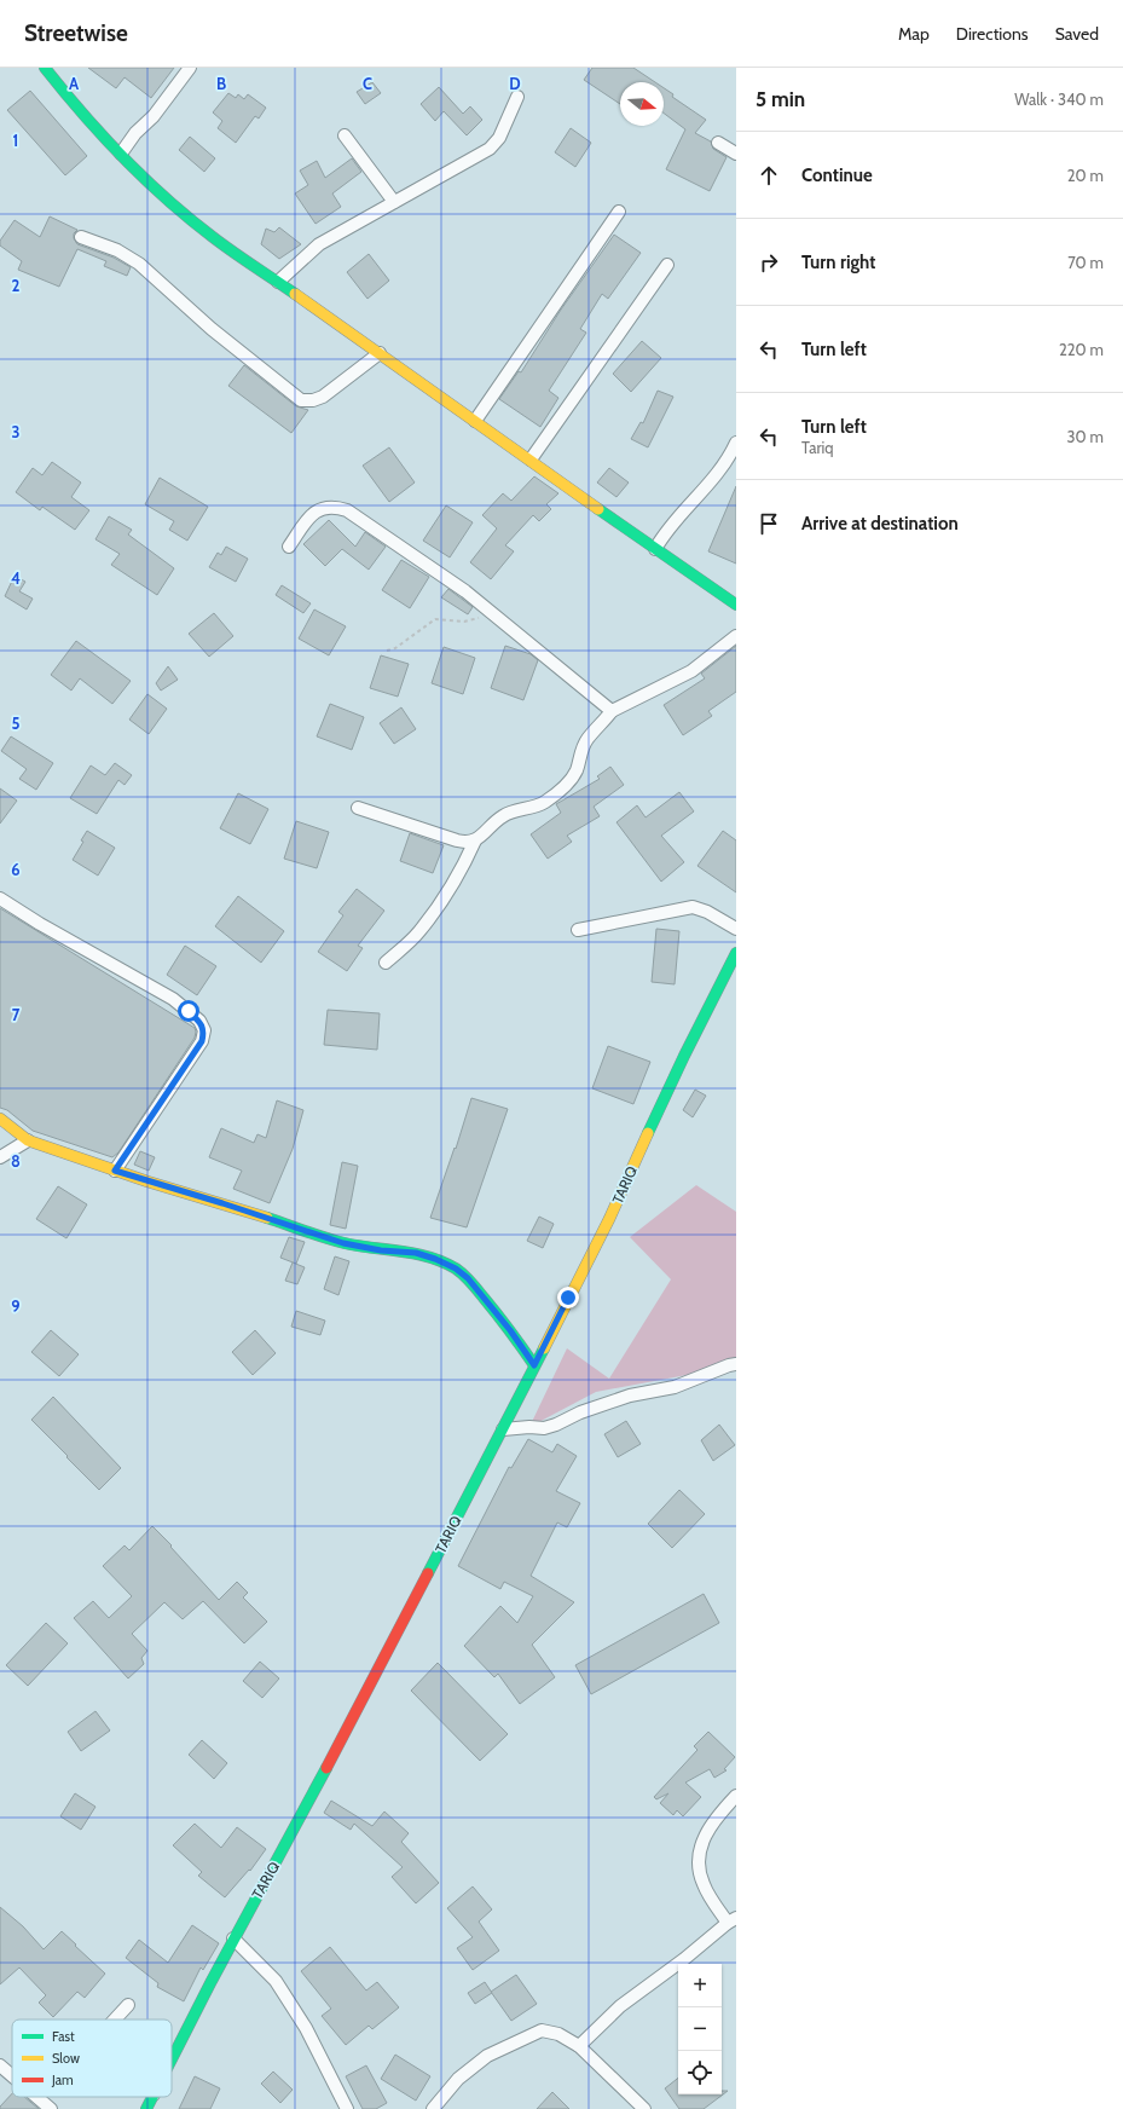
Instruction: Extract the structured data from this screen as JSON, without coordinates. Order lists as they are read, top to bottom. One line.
{"streets":{"street":["TARIQ"]},"legend":["Fast","Slow","Jam"],"north":"right","page":{"header":"Streetwise","nav":["Map","Directions","Saved"],"heading":["5 min","Walk · 340 m"],"list":[["Continue","20 m"],["Turn right","70 m"],["Turn left","220 m"],["Turn left","Tariq","30 m"],"Arrive at destination"],"map_buttons":["+","−"]},"grid":{"columns":["A","B","C","D"],"rows":["1","2","3","4","5","6","7","8","9"]}}
